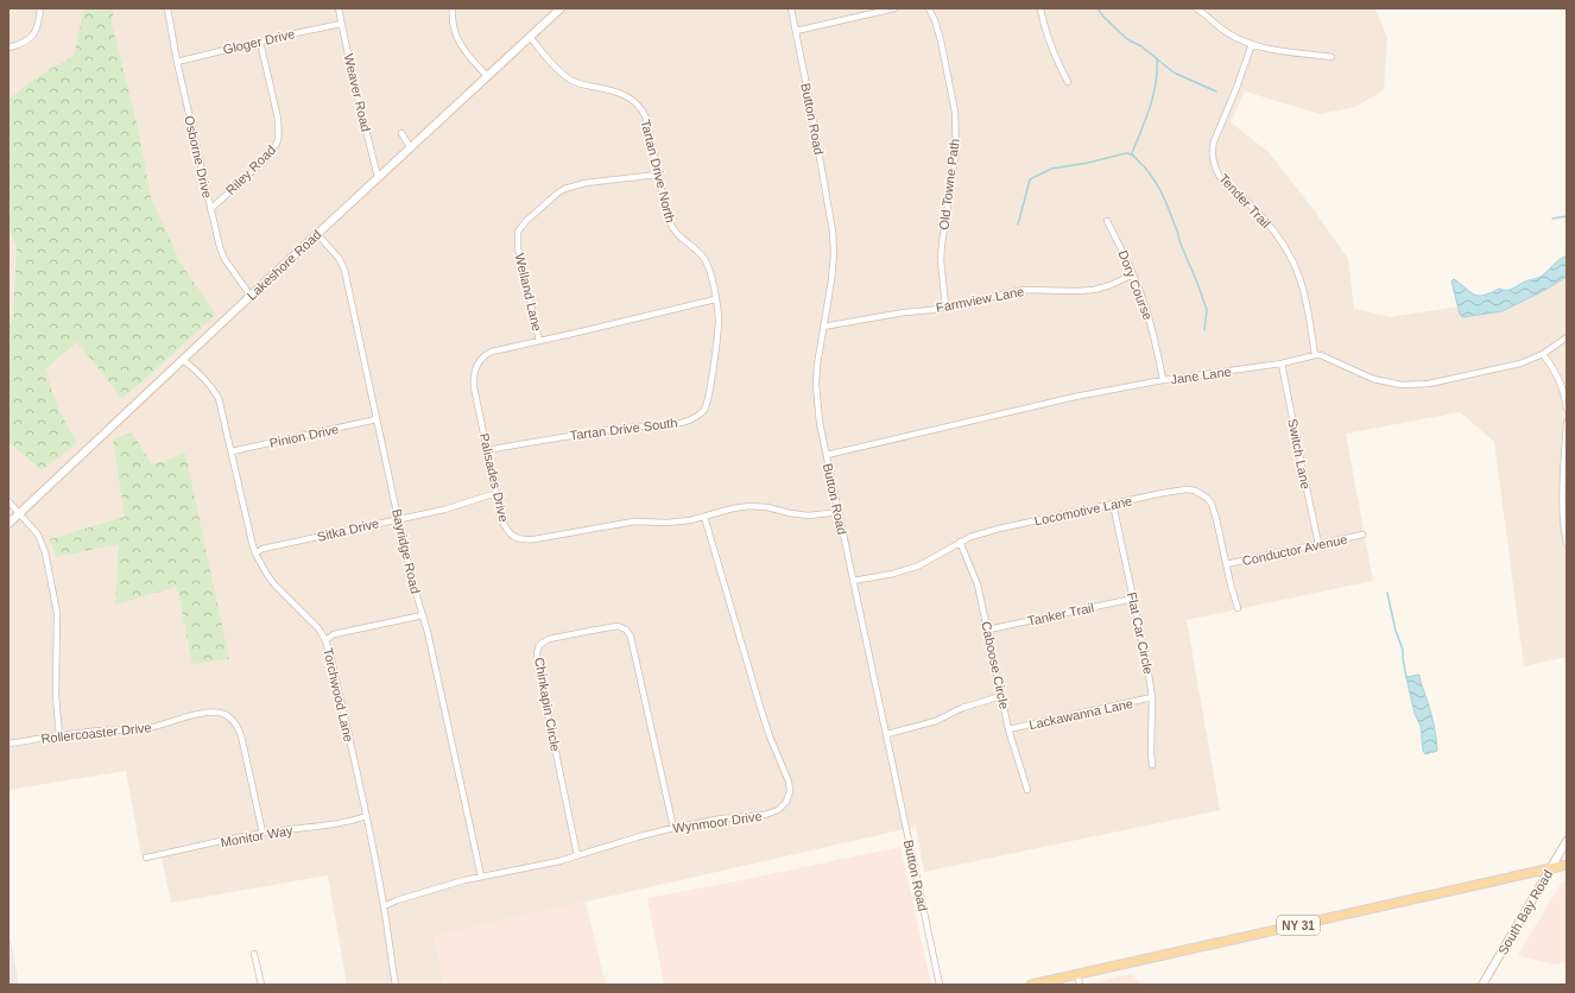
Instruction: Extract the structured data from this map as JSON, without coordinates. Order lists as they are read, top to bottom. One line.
{"streets":{"main road":["NY 31"],"street":["Gloger Drive","Weaver Road","Button Road","Osborne Drive","Riley Road","Tartan Drive North","Old Towne Path","Tender Trail","Lakeshore Road","Dory Course","Welland Lane","Farmview Lane","Jane Lane","Tartan Drive South","Pinion Drive","Switch Lane","Palisades Drive","Locomotive Lane","Sitka Drive","Conductor Avenue","Bayridge Road","Tanker Trail","Flat Car Circle","Caboose Circle","Torchwood Lane","Chinkapin Circle","Lackawanna Lane","Rollercoaster Drive","Wynmoor Drive","Monitor Way","South Bay Road"]},"crossings":[["Gloger Drive","Weaver Road"],["Gloger Drive","Osborne Drive"],["Gloger Drive","Riley Road"],["Weaver Road","Lakeshore Road"],["Button Road","Farmview Lane"],["Button Road","Jane Lane"],["Button Road","Palisades Drive"],["Button Road","Locomotive Lane"],["Osborne Drive","Riley Road"],["Osborne Drive","Lakeshore Road"],["Tartan Drive North","Lakeshore Road"],["Tartan Drive North","Welland Lane"],["Tartan Drive North","Tartan Drive South"],["Tartan Drive North","Palisades Drive"],["Old Towne Path","Farmview Lane"],["Tender Trail","Jane Lane"],["Lakeshore Road","Bayridge Road"],["Lakeshore Road","Torchwood Lane"],["Dory Course","Farmview Lane"],["Dory Course","Jane Lane"],["Welland Lane","Palisades Drive"],["Jane Lane","Switch Lane"],["Tartan Drive South","Palisades Drive"],["Pinion Drive","Bayridge Road"],["Pinion Drive","Torchwood Lane"],["Switch Lane","Conductor Avenue"],["Palisades Drive","Sitka Drive"],["Palisades Drive","Wynmoor Drive"],["Locomotive Lane","Conductor Avenue"],["Locomotive Lane","Flat Car Circle"],["Locomotive Lane","Caboose Circle"],["Sitka Drive","Bayridge Road"],["Sitka Drive","Torchwood Lane"],["Bayridge Road","Wynmoor Drive"],["Tanker Trail","Flat Car Circle"],["Tanker Trail","Caboose Circle"],["Flat Car Circle","Lackawanna Lane"],["Caboose Circle","Lackawanna Lane"],["Torchwood Lane","Wynmoor Drive"],["Torchwood Lane","Monitor Way"],["Chinkapin Circle","Wynmoor Drive"],["Rollercoaster Drive","Monitor Way"],["South Bay Road","NY 31"]]}
